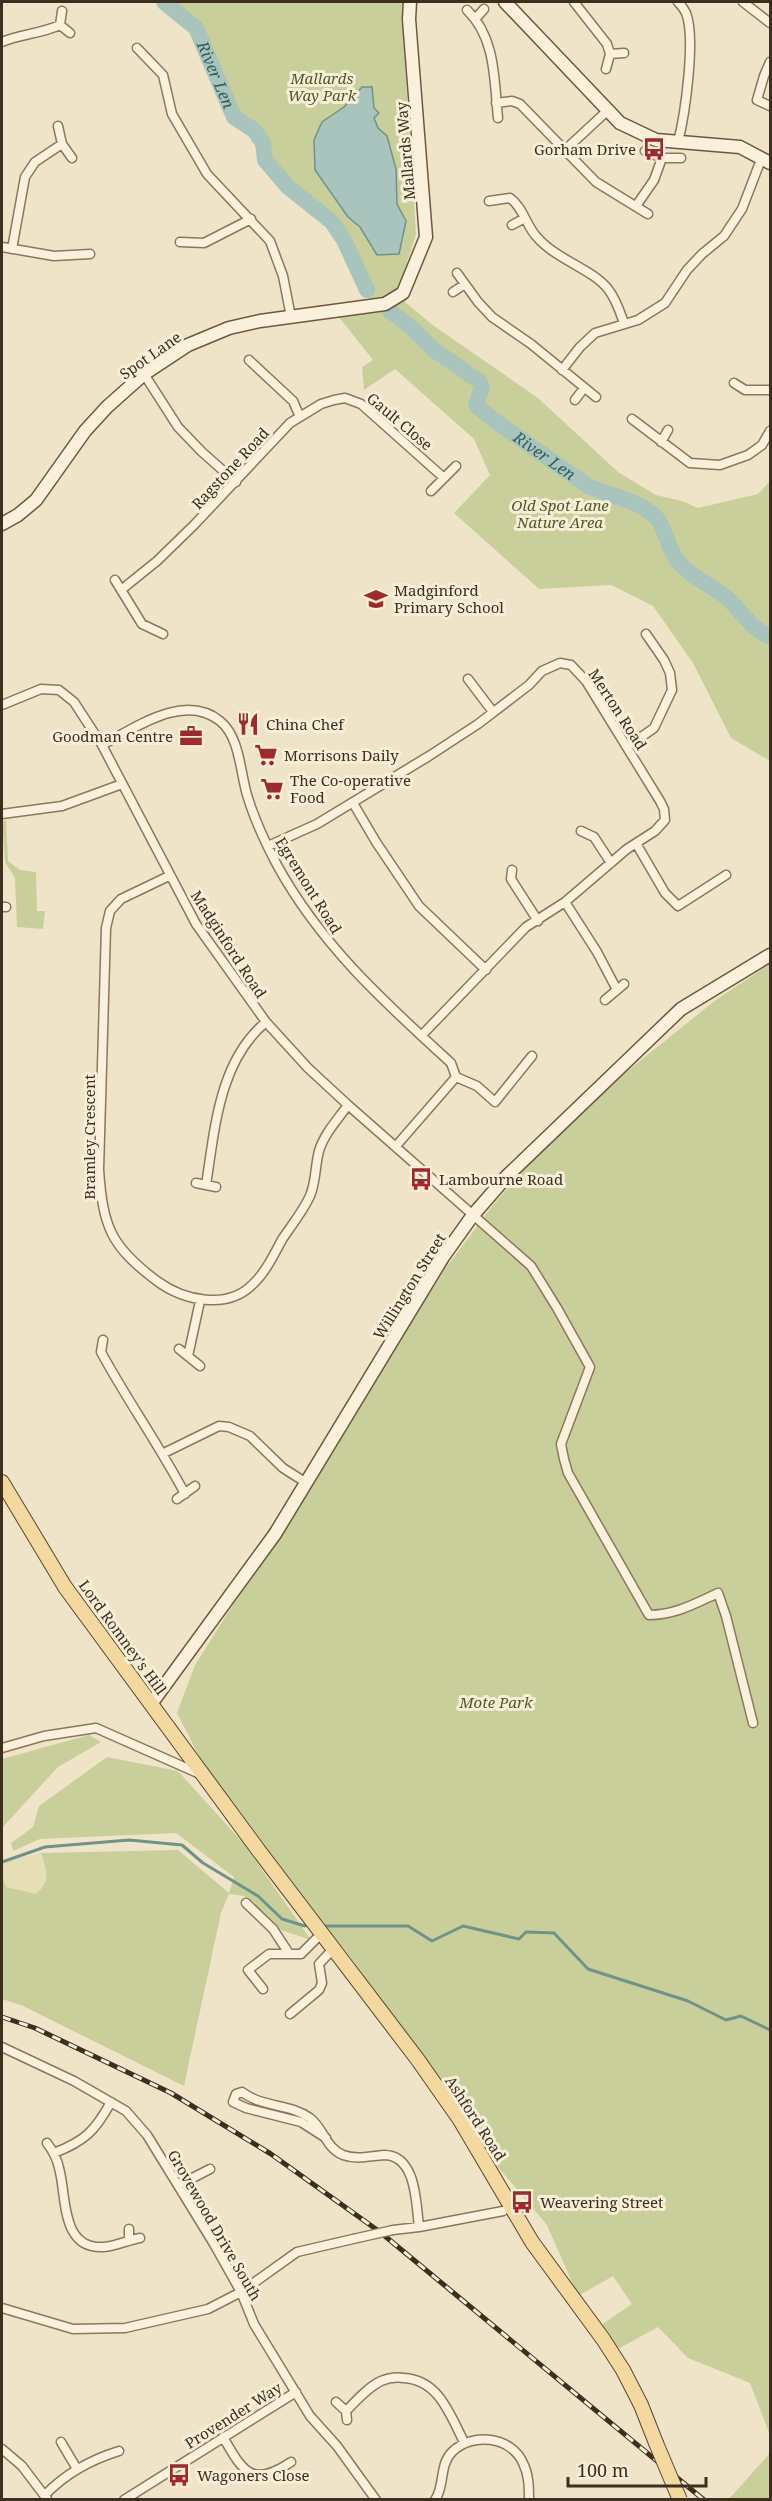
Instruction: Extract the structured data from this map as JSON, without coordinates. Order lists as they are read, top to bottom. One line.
{"streets":{"main road":["Lord Romney's Hill","Ashford Road"],"street":["Mallards Way","Spot Lane","Gault Close","Ragstone Road","Merton Road","Egremont Road","Madginford Road","Bramley Crescent","Willington Street","Grovewood Drive South","Provender Way"]},"crossings":[["Mallards Way","Spot Lane"],["Gault Close","Ragstone Road"],["Merton Road","Egremont Road"],["Egremont Road","Madginford Road"],["Madginford Road","Bramley Crescent"],["Madginford Road","Willington Street"],["Willington Street","Lord Romney's Hill"],["Lord Romney's Hill","Ashford Road"],["Grovewood Drive South","Provender Way"]],"water":["River Len"],"parks":["Mallards Way Park","Old Spot Lane Nature Area","Mote Park"],"places":{"bus stop":["Gorham Drive","Lambourne Road","Weavering Street","Wagoners Close"],"school or university":["Madginford Primary School"],"restaurant":["China Chef"],"office":["Goodman Centre"],"supermarket":["Morrisons Daily","The Co-operative Food"]},"scale_bar":"100 m"}
